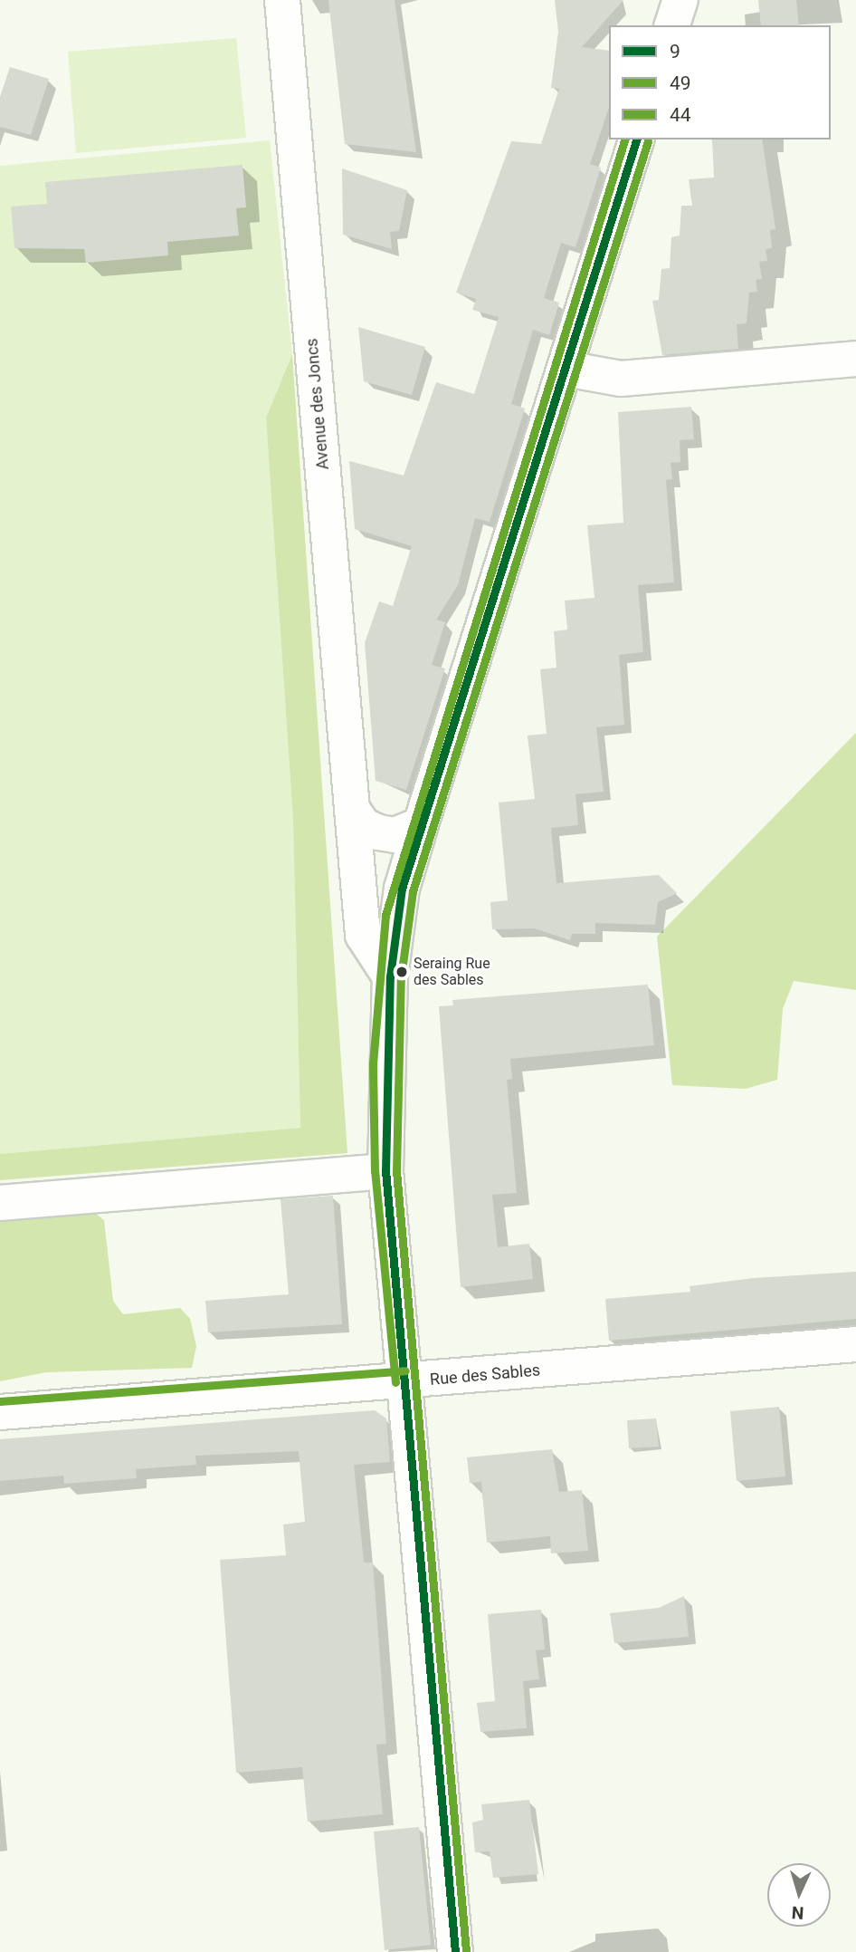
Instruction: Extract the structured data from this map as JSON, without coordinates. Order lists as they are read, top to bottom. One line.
{"streets":{"street":["Avenue des Joncs","Rue des Sables"]},"places":["Seraing Rue des Sables"],"lines":["transit line 9","transit line 44","transit line 49"],"legend":["9","49","44"],"north":"bottom"}
